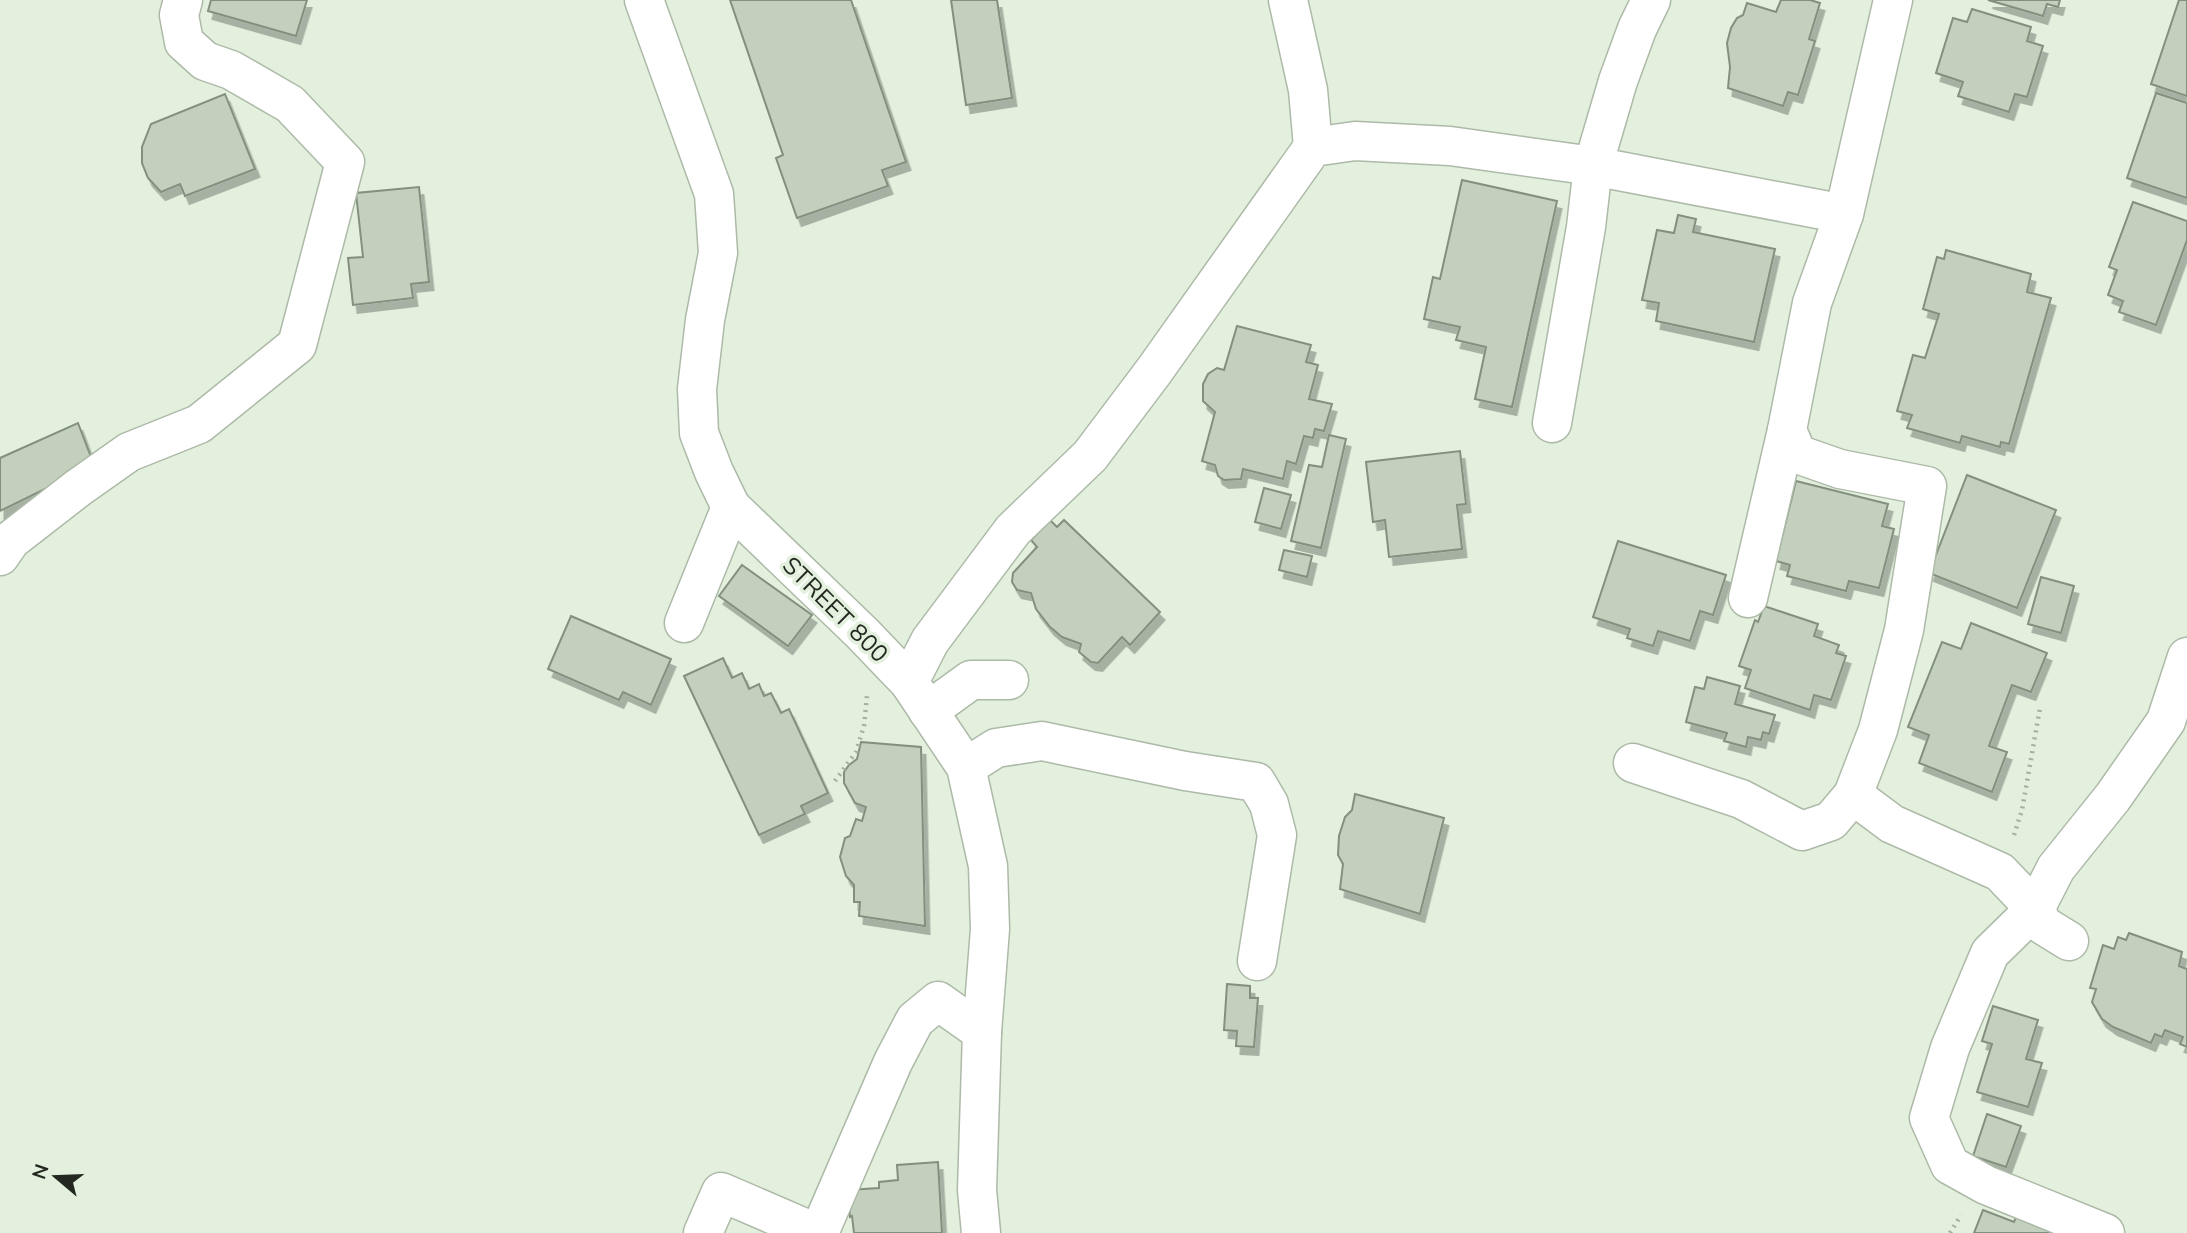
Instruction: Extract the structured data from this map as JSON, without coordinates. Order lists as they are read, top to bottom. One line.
{"streets":{"street":["STREET 800"]},"north":"left"}
